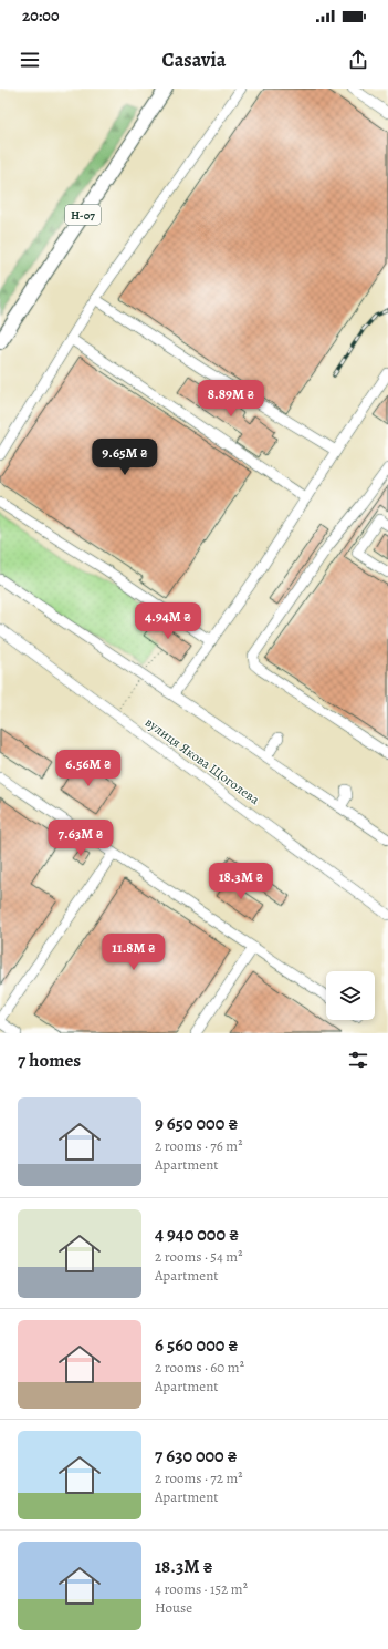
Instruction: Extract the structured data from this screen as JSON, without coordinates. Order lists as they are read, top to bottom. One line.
{"streets":{"main road":["Н-07"],"street":["вулиця Якова Щоголева"]},"page":{"status":"20:00","header":"Casavia","price":["8.89M ₴","9.65M ₴","4.94M ₴","6.56M ₴","7.63M ₴","18.3M ₴","11.8M ₴"],"heading":"7 homes","list":[{"name":"9 650 000 ₴","note":"2 rooms · 76 m² · Apartment"},{"name":"4 940 000 ₴","note":"2 rooms · 54 m² · Apartment"},{"name":"6 560 000 ₴","note":"2 rooms · 60 m² · Apartment"},{"name":"7 630 000 ₴","note":"2 rooms · 72 m² · Apartment"},{"name":"18.3M ₴","note":"4 rooms · 152 m² · House"}]}}
